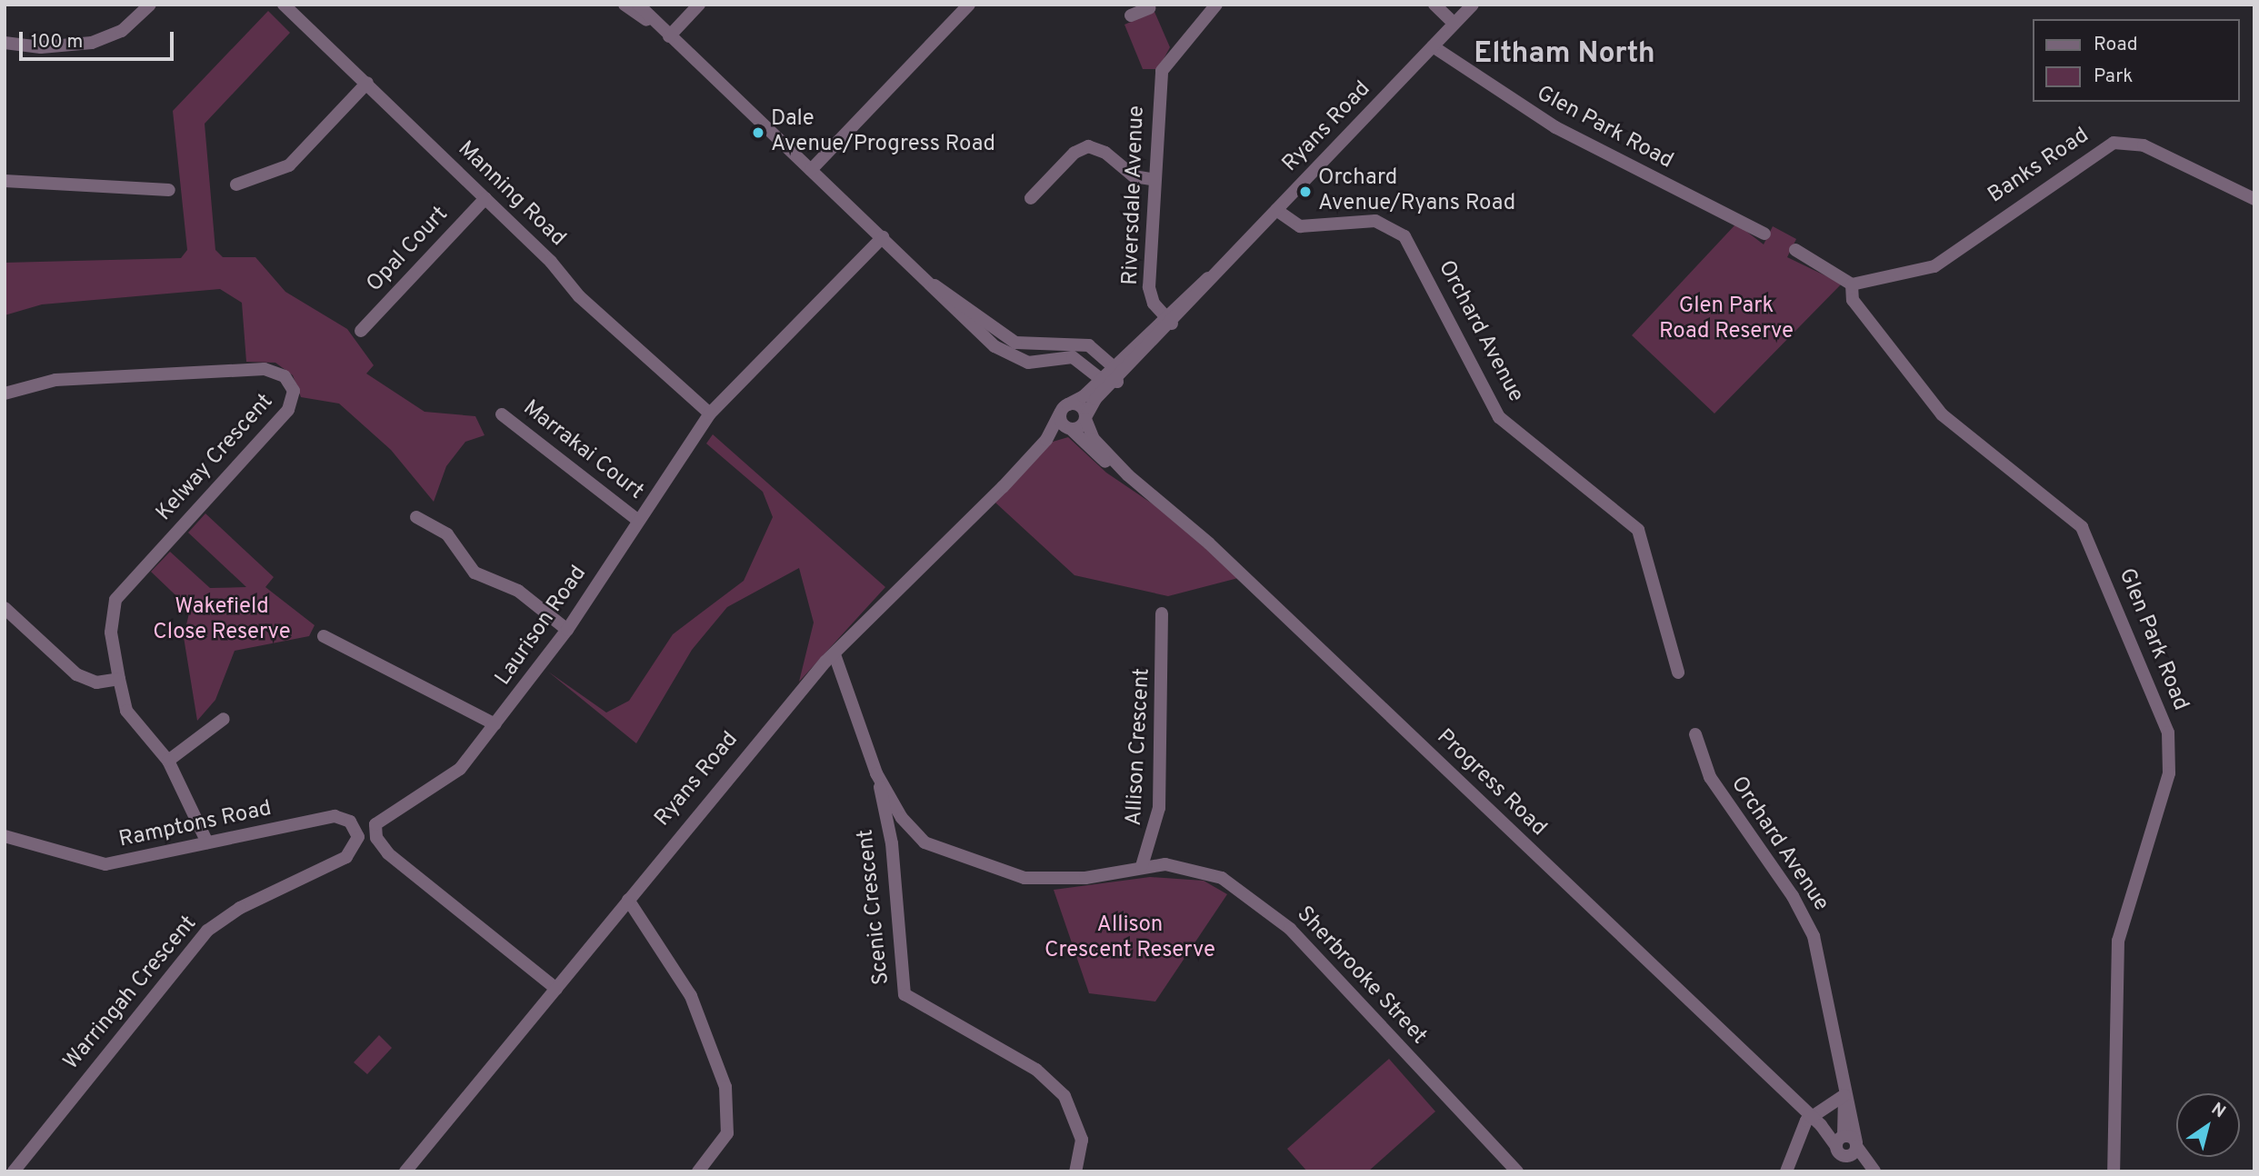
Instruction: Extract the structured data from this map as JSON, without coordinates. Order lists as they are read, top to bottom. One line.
{"streets":{"street":["Ryans Road","Glen Park Road","Banks Road","Manning Road","Riversdale Avenue","Opal Court","Orchard Avenue","Marrakai Court","Kelway Crescent","Laurison Road","Allison Crescent","Progress Road","Ramptons Road","Scenic Crescent","Sherbrooke Street","Warringah Crescent"]},"crossings":[["Ryans Road","Glen Park Road"],["Ryans Road","Riversdale Avenue"],["Ryans Road","Orchard Avenue"],["Ryans Road","Laurison Road"],["Ryans Road","Progress Road"],["Glen Park Road","Banks Road"],["Manning Road","Opal Court"],["Manning Road","Laurison Road"],["Orchard Avenue","Progress Road"],["Marrakai Court","Laurison Road"],["Allison Crescent","Sherbrooke Street"],["Ramptons Road","Warringah Crescent"]],"districts":["Eltham North"],"parks":["Glen Park Road Reserve","Wakefield Close Reserve","Allison Crescent Reserve"],"places":["Dale Avenue/Progress Road","Orchard Avenue/Ryans Road"],"legend":["Road","Park"],"scale_bar":"100 m","north":"top right"}
